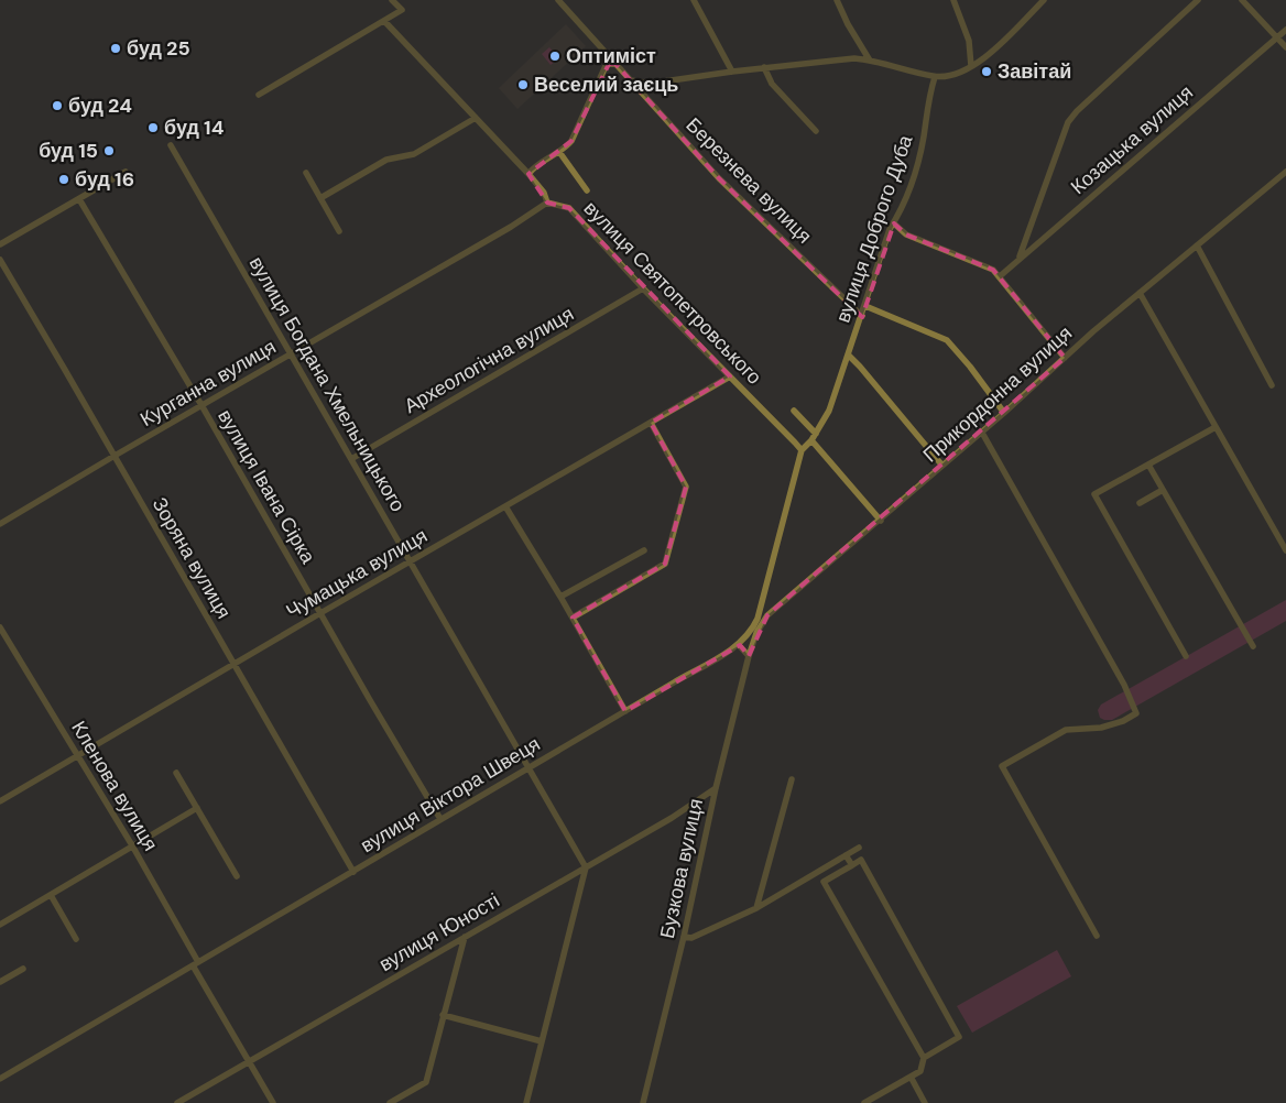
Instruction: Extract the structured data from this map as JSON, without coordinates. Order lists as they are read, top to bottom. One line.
{"streets":{"street":["Козацька вулиця","Березнева вулиця","вулиця Доброго Дуба","вулиця Святопетровського","Археологічна вулиця","Курганна вулиця","вулиця Богдана Хмельницького","Прикордонна вулиця","вулиця Івана Сірка","Зоряна вулиця","Чумацька вулиця","Кленова вулиця","вулиця Віктора Швеця","Бузкова вулиця","вулиця Юності"]},"crossings":[["Березнева вулиця","вулиця Доброго Дуба"],["вулиця Доброго Дуба","вулиця Святопетровського"],["вулиця Доброго Дуба","вулиця Віктора Швеця"],["вулиця Святопетровського","Археологічна вулиця"],["вулиця Святопетровського","Курганна вулиця"],["вулиця Святопетровського","Чумацька вулиця"],["вулиця Святопетровського","вулиця Віктора Швеця"],["Археологічна вулиця","вулиця Богдана Хмельницького"],["Курганна вулиця","вулиця Богдана Хмельницького"],["Курганна вулиця","вулиця Івана Сірка"],["Курганна вулиця","Зоряна вулиця"],["вулиця Богдана Хмельницького","Чумацька вулиця"],["вулиця Богдана Хмельницького","вулиця Віктора Швеця"],["вулиця Богдана Хмельницького","вулиця Юності"],["Прикордонна вулиця","Бузкова вулиця"],["вулиця Івана Сірка","Чумацька вулиця"],["вулиця Івана Сірка","вулиця Віктора Швеця"],["Зоряна вулиця","Чумацька вулиця"],["Зоряна вулиця","вулиця Віктора Швеця"],["Чумацька вулиця","Кленова вулиця"],["Кленова вулиця","вулиця Віктора Швеця"],["Кленова вулиця","вулиця Юності"],["Бузкова вулиця","вулиця Юності"]],"places":["буд 25","Оптиміст","Завітай","Веселий заєць","буд 24","буд 14","буд 15","буд 16"]}
